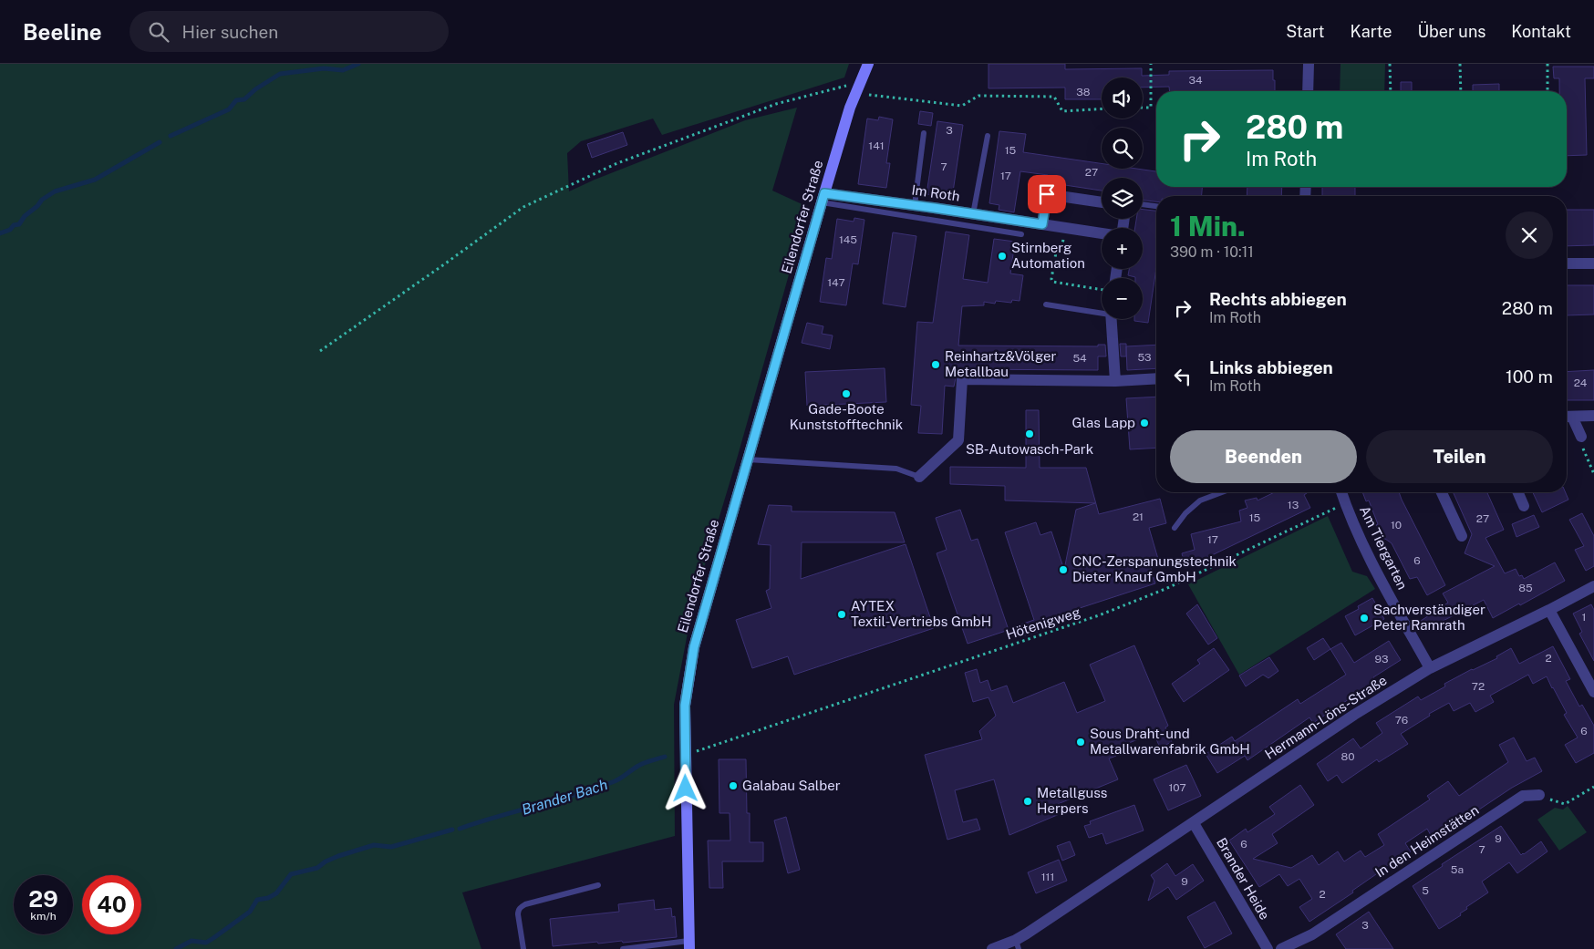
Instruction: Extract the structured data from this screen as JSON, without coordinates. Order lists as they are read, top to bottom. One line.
{"streets":{"street":["Im Roth","Eilendorfer Straße","Am Tiergarten","Hermann-Löns-Straße","In den Heimstätten","Brander Heide"],"path":["Hötenigweg"]},"crossings":[["Im Roth","Eilendorfer Straße"],["Eilendorfer Straße","Hötenigweg"],["Am Tiergarten","Hötenigweg"],["Am Tiergarten","Hermann-Löns-Straße"],["Hermann-Löns-Straße","Brander Heide"]],"water":["Brander Bach"],"places":["Stirnberg Automation","Reinhartz&Völger Metallbau","Gade-Boote Kunststofftechnik","Glas Lapp","SB-Autowasch-Park","CNC-Zerspanungstechnik Dieter Knauf GmbH","AYTEX Textil-Vertriebs GmbH","Sachverständiger Peter Ramrath","Sous Draht- und Metallwarenfabrik GmbH","Galabau Salber","Metallguss Herpers"],"house_numbers":["34","38","3","141","15","7","27","17","145","147","53","54","24","13","21","15","27","10","17","6","85","1","2","93","72","76","6","80","107","9","6","7","5a","111","9","5","2","3"],"page":{"header":"Beeline","search":"Hier suchen","nav":["Start","Karte","Über uns","Kontakt"],"map_buttons":["+","−"],"turn":["280 m","Im Roth"],"heading":["1 Min.","390 m · 10:11"],"list":[{"name":"Rechts abbiegen","note":"Im Roth","value":"280 m"},{"name":"Links abbiegen","note":"Im Roth","value":"100 m"}],"buttons":["Beenden","Teilen"],"speed":"29 km/h","limit":"40"}}
